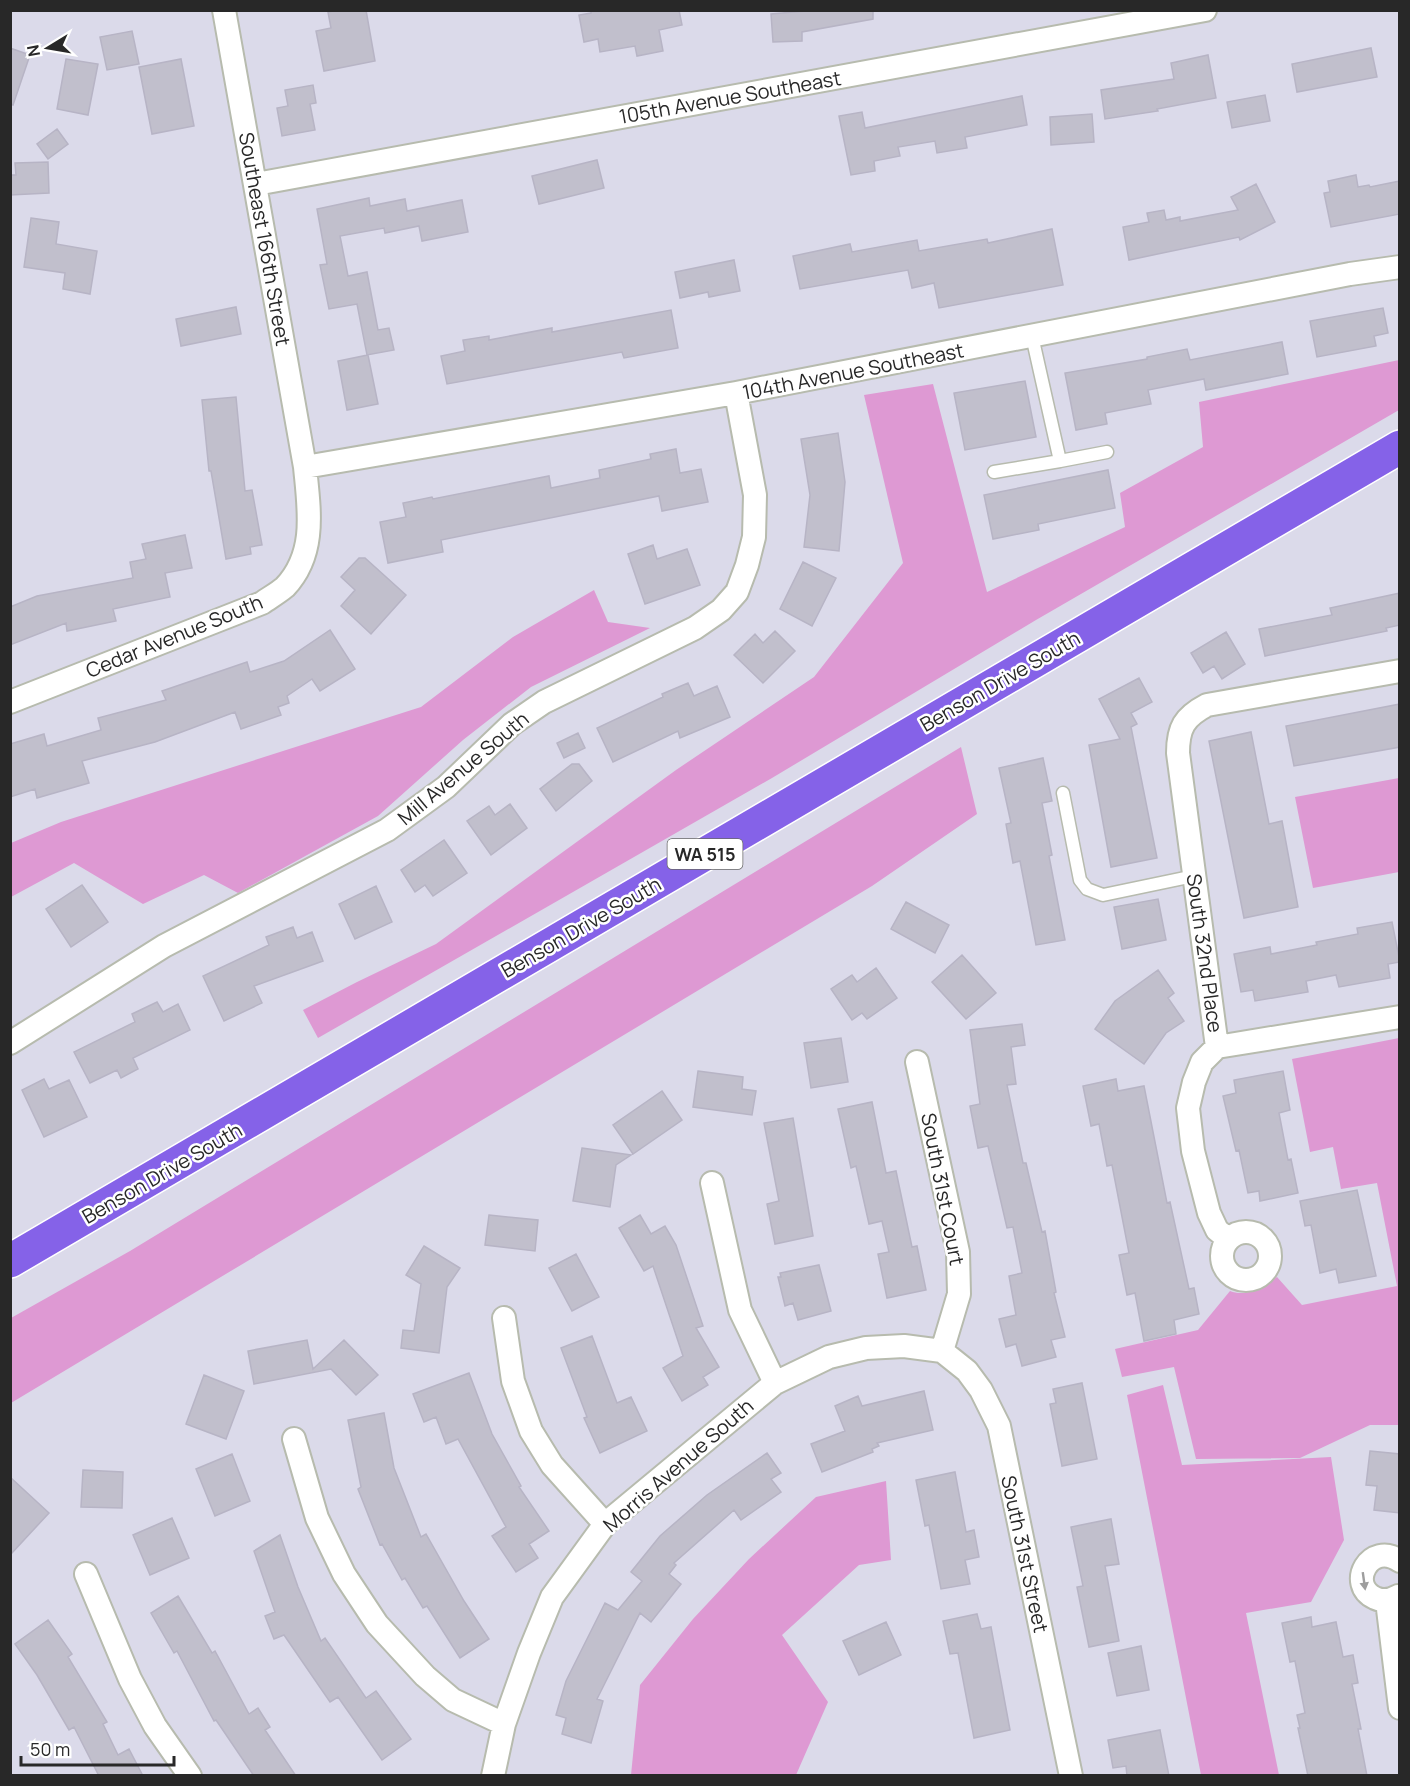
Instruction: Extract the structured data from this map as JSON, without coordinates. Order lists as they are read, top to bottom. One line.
{"streets":{"main road":["Benson Drive South","WA 515"],"street":["105th Avenue Southeast","Southeast 166th Street","104th Avenue Southeast","Cedar Avenue South","Mill Avenue South","South 32nd Place","South 31st Court","Morris Avenue South","South 31st Street"]},"crossings":[["105th Avenue Southeast","Southeast 166th Street"],["Southeast 166th Street","104th Avenue Southeast"],["Southeast 166th Street","Cedar Avenue South"],["104th Avenue Southeast","Cedar Avenue South"],["104th Avenue Southeast","Mill Avenue South"],["South 31st Court","Morris Avenue South"],["South 31st Court","South 31st Street"],["Morris Avenue South","South 31st Street"]],"scale_bar":"50 m","north":"left"}
